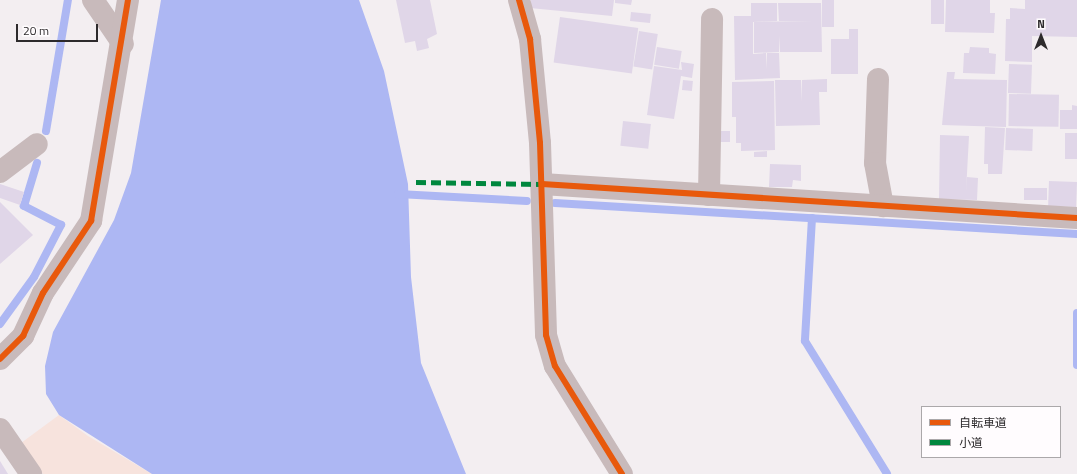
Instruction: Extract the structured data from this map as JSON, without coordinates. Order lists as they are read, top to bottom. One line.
{"legend":["自転車道","小道"],"scale_bar":"20 m","north":"top"}
